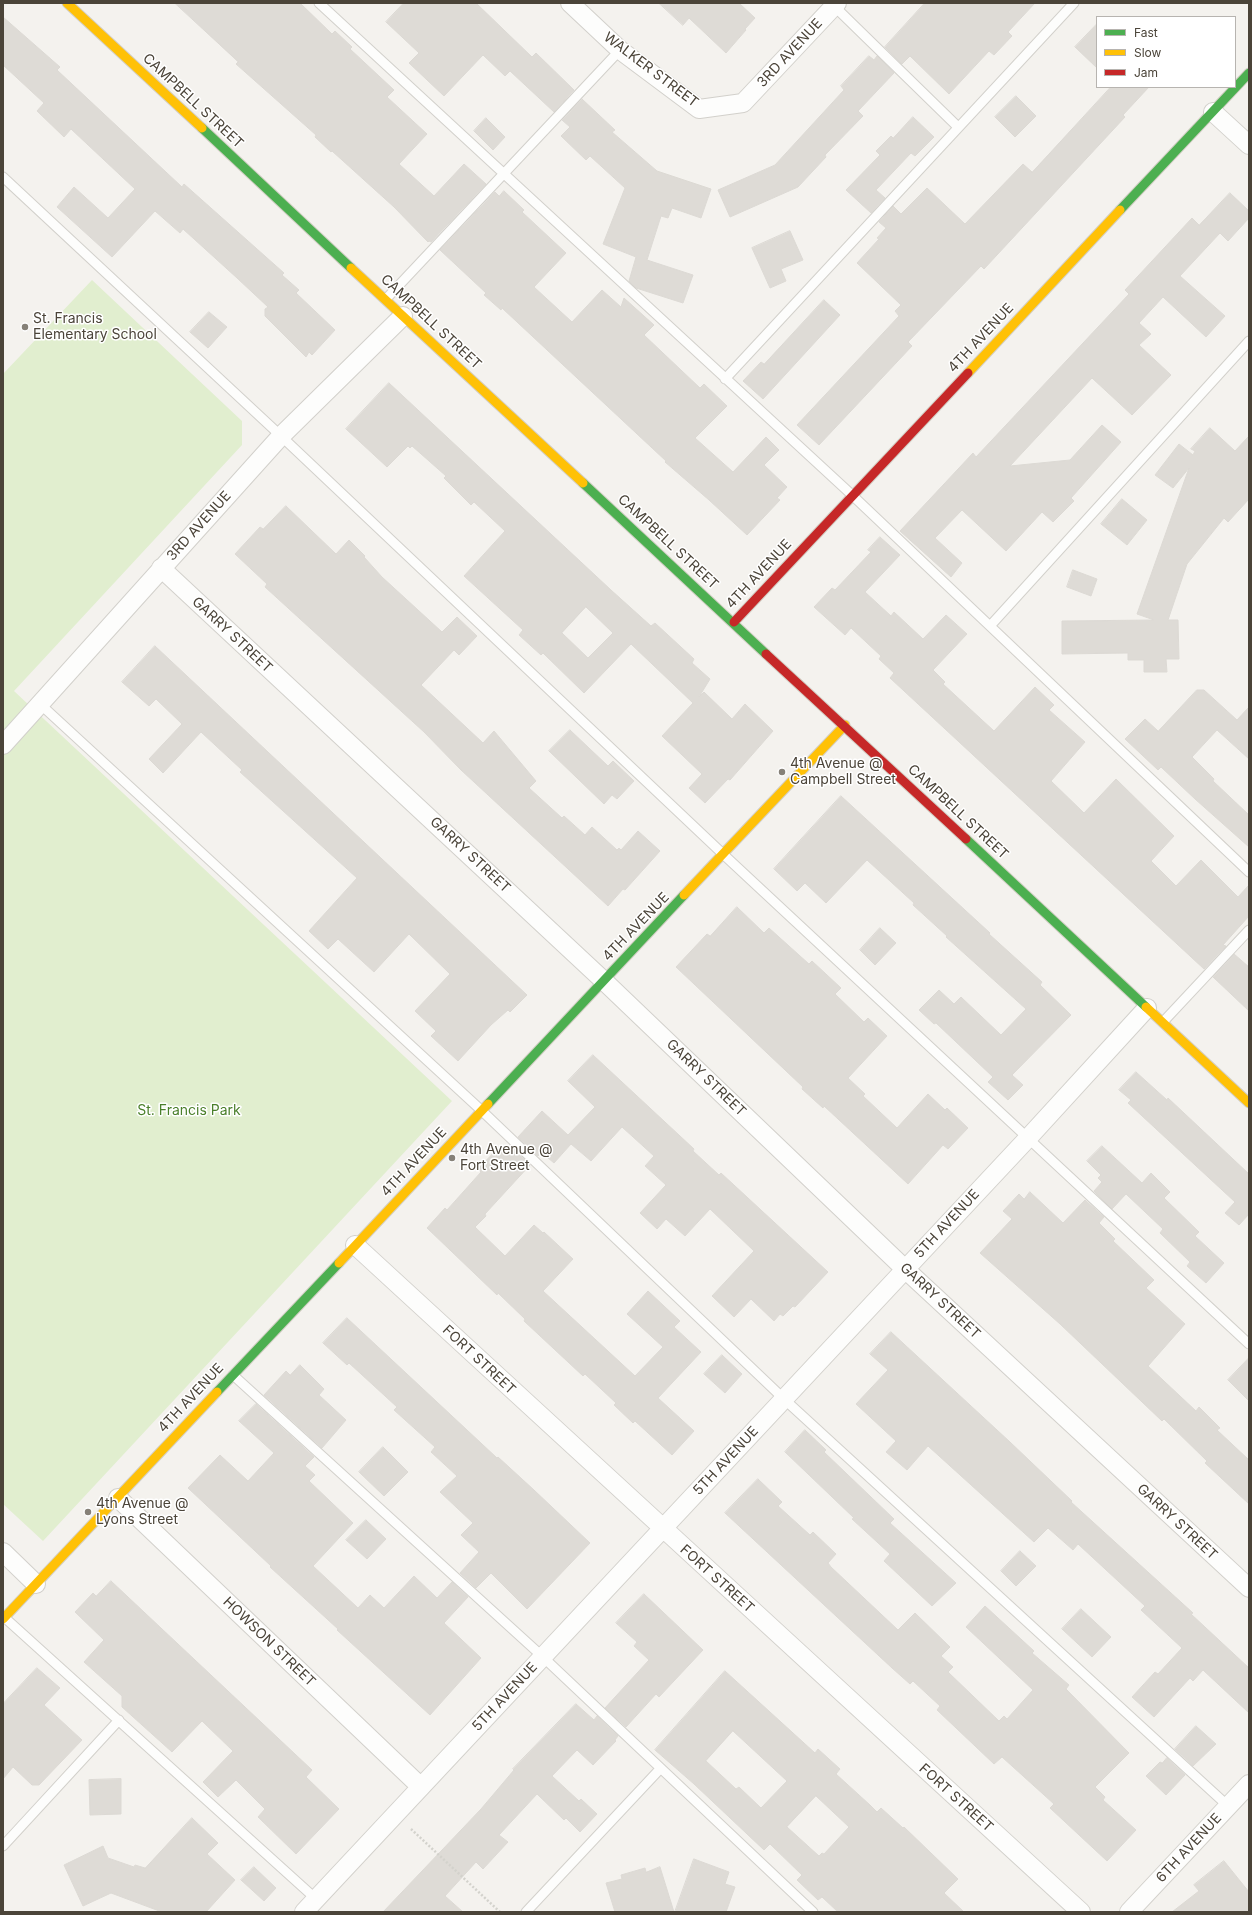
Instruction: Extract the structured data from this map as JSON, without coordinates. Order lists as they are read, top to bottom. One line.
{"streets":{"street":["3RD AVENUE","WALKER STREET","CAMPBELL STREET","4TH AVENUE","GARRY STREET","5TH AVENUE","FORT STREET","HOWSON STREET","6TH AVENUE"]},"crossings":[["3RD AVENUE","WALKER STREET"],["3RD AVENUE","CAMPBELL STREET"],["3RD AVENUE","GARRY STREET"],["CAMPBELL STREET","4TH AVENUE"],["CAMPBELL STREET","5TH AVENUE"],["4TH AVENUE","GARRY STREET"],["4TH AVENUE","FORT STREET"],["4TH AVENUE","HOWSON STREET"],["GARRY STREET","5TH AVENUE"],["5TH AVENUE","FORT STREET"],["5TH AVENUE","HOWSON STREET"]],"parks":["St. Francis Park"],"places":["St. Francis Elementary School","4th Avenue @ Campbell Street","4th Avenue @ Fort Street","4th Avenue @ Lyons Street"],"legend":["Fast","Slow","Jam"]}
